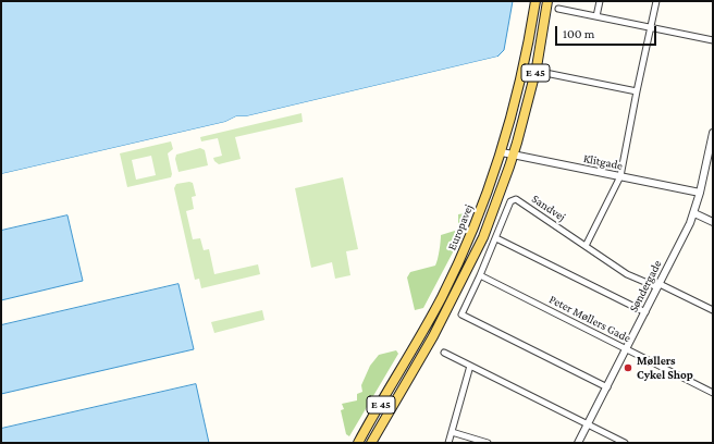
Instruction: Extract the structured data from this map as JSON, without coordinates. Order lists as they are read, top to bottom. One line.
{"streets":{"main road":["E 45","Europavej"],"street":["Klitgade","Sandvej","Søndergade","Peter Møllers Gade"]},"crossings":[["Klitgade","Europavej"],["Klitgade","Søndergade"],["Sandvej","Søndergade"],["Sandvej","Peter Møllers Gade"],["Søndergade","Peter Møllers Gade"]],"places":["Møllers Cykel Shop"],"scale_bar":"100 m"}
